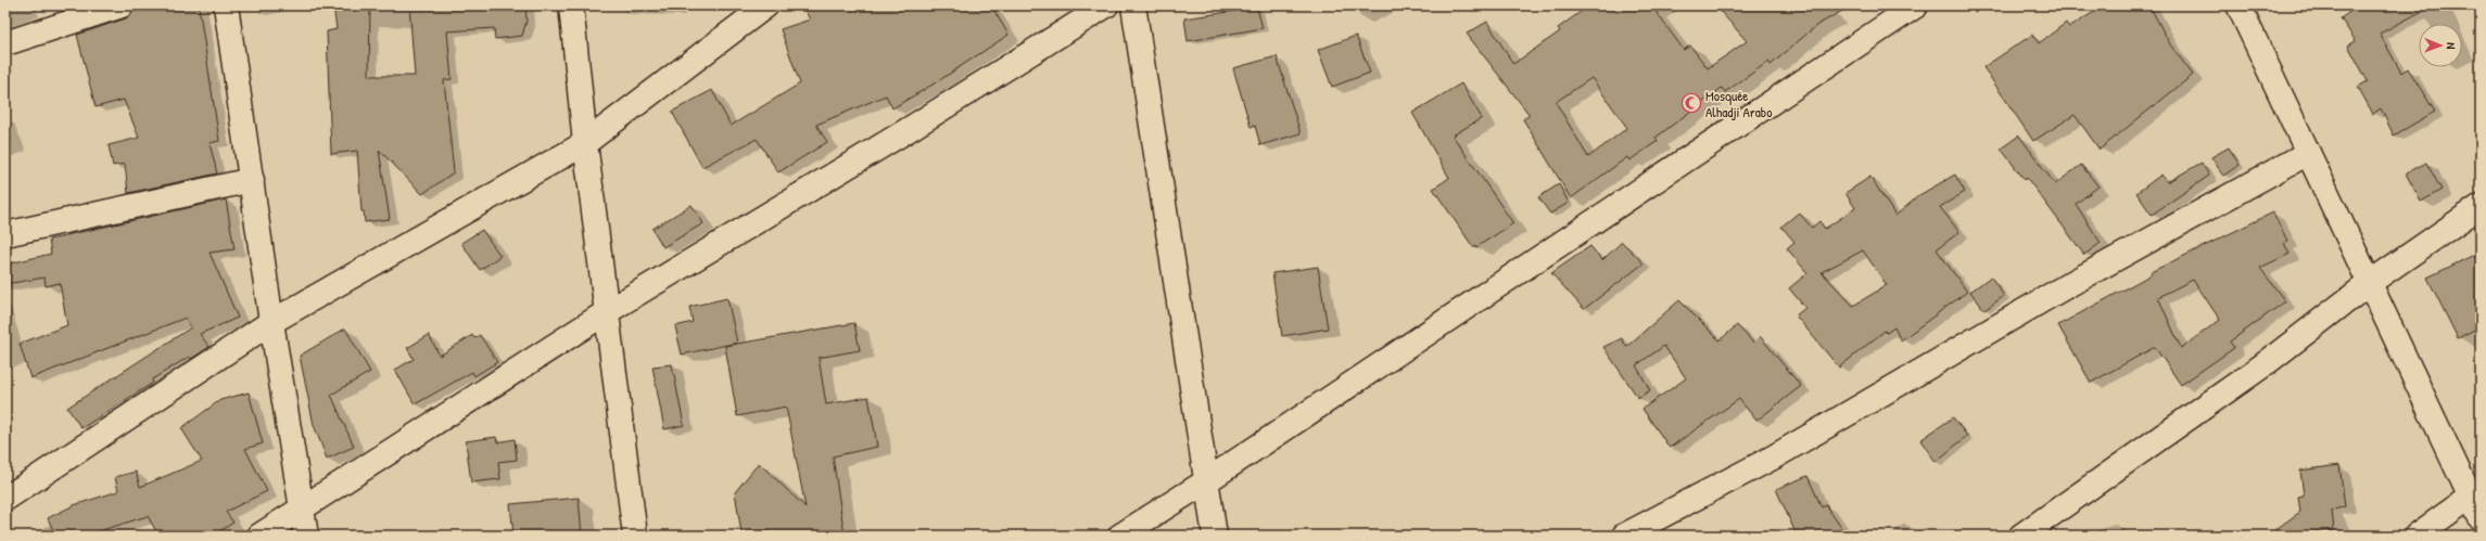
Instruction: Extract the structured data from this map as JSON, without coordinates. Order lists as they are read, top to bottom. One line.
{"places":{"mosque":["Mosquée Alhadji Arabo"]},"north":"right"}
